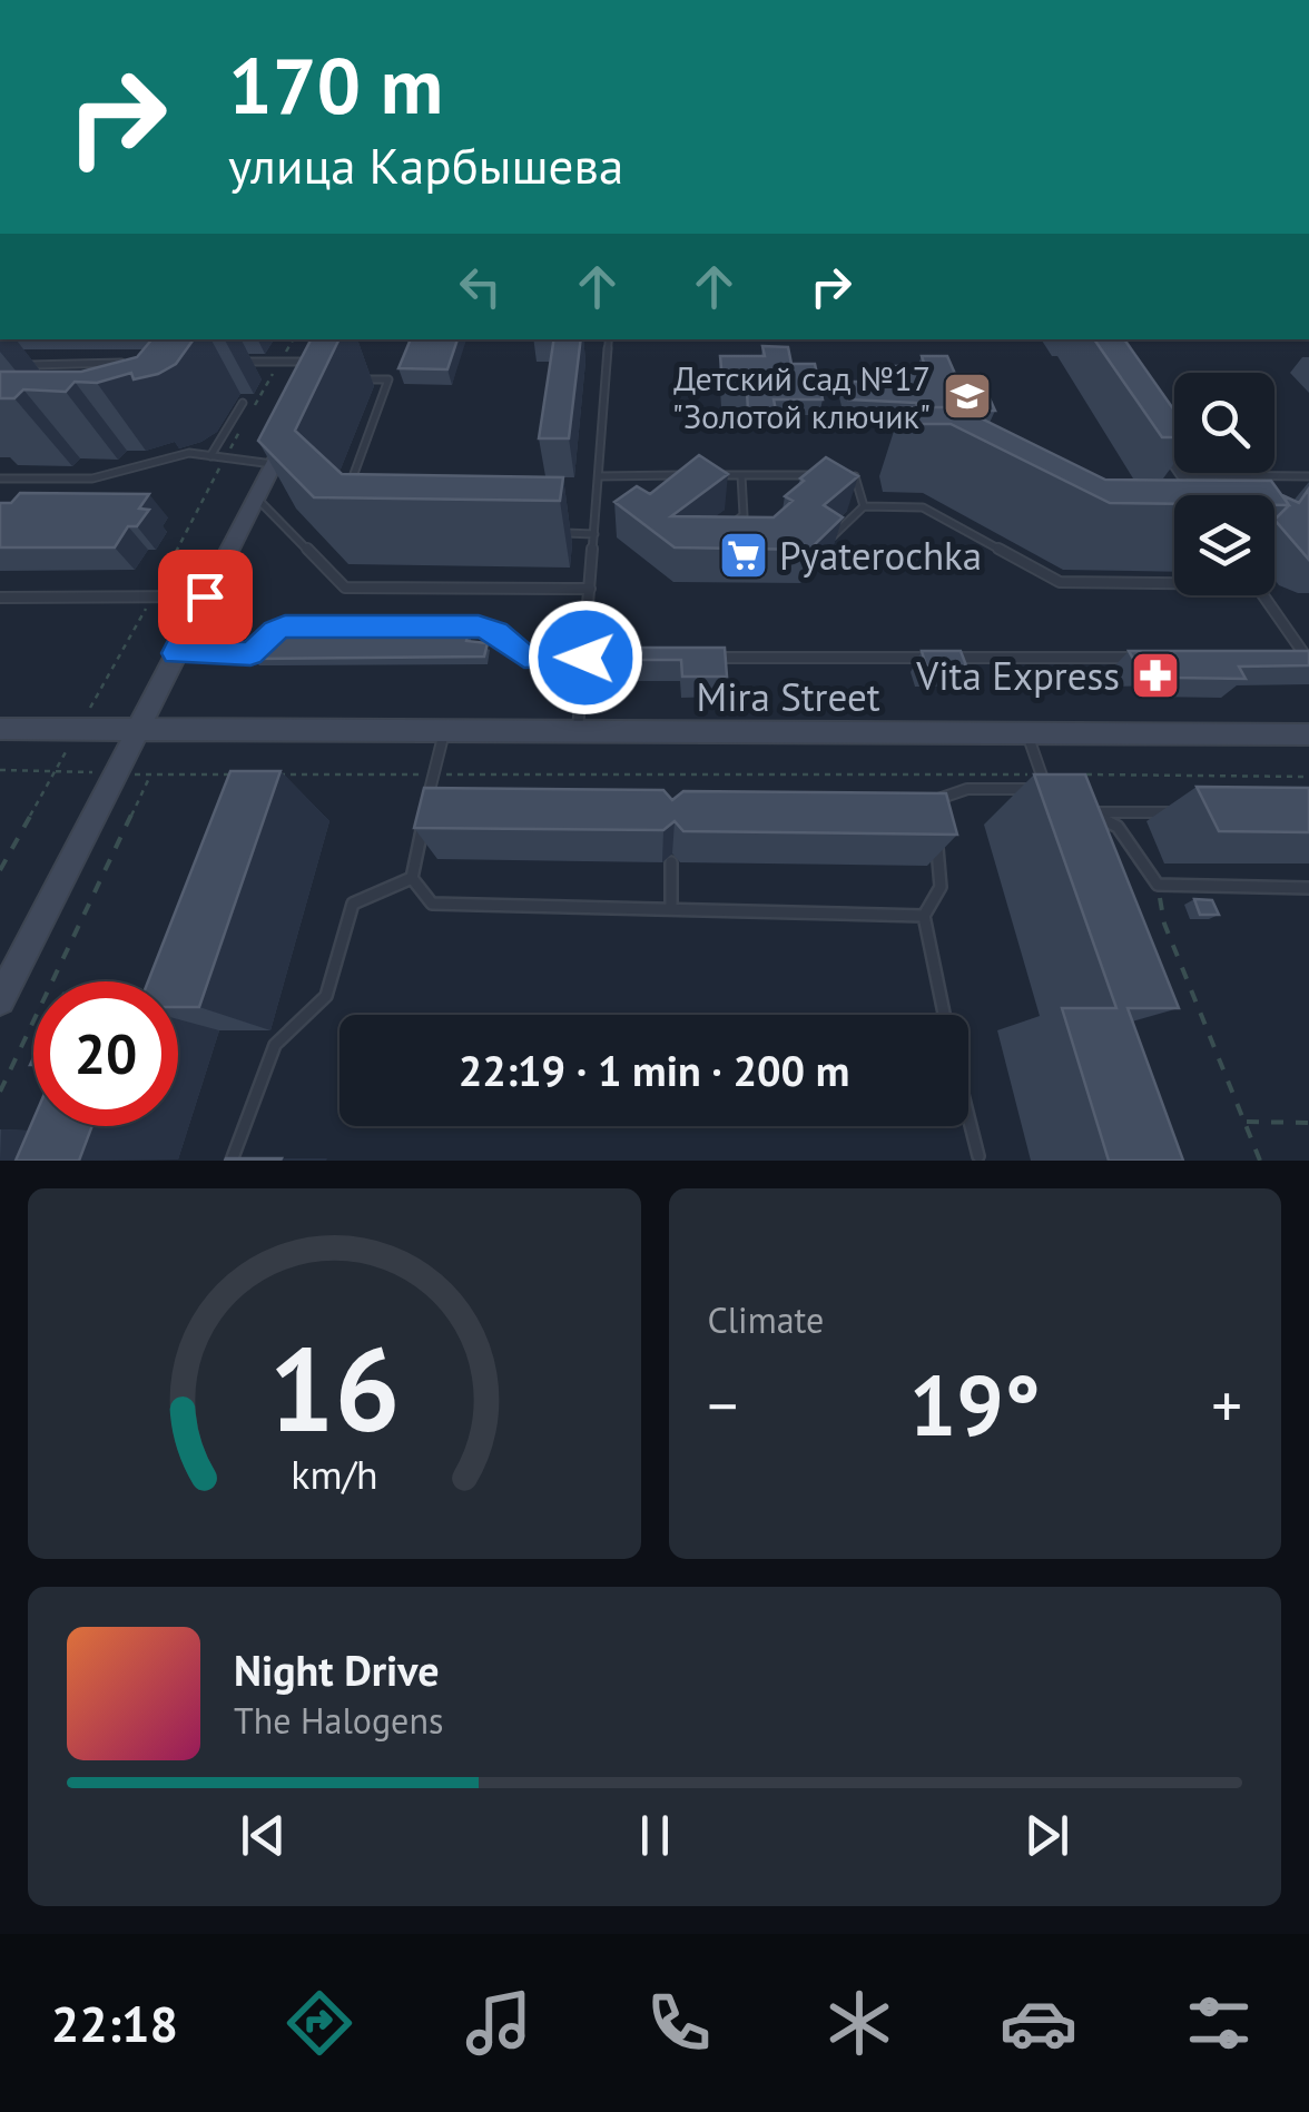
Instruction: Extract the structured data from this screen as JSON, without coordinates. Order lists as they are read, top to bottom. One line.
{"streets":{"main road":["Mira Street"]},"places":{"school or university":["Детский сад №17 \"Золотой ключик\""],"supermarket":["Pyaterochka"],"pharmacy":["Vita Express"]},"page":{"turn":["170 m","улица Карбышева"],"limit":"20","trip":"22:19 · 1 min · 200 m","tile":"Climate","heat":["−","19°","+"],"song":["Night Drive","The Halogens"],"tabs":"22:18","gauge":["16","km/h"]}}
